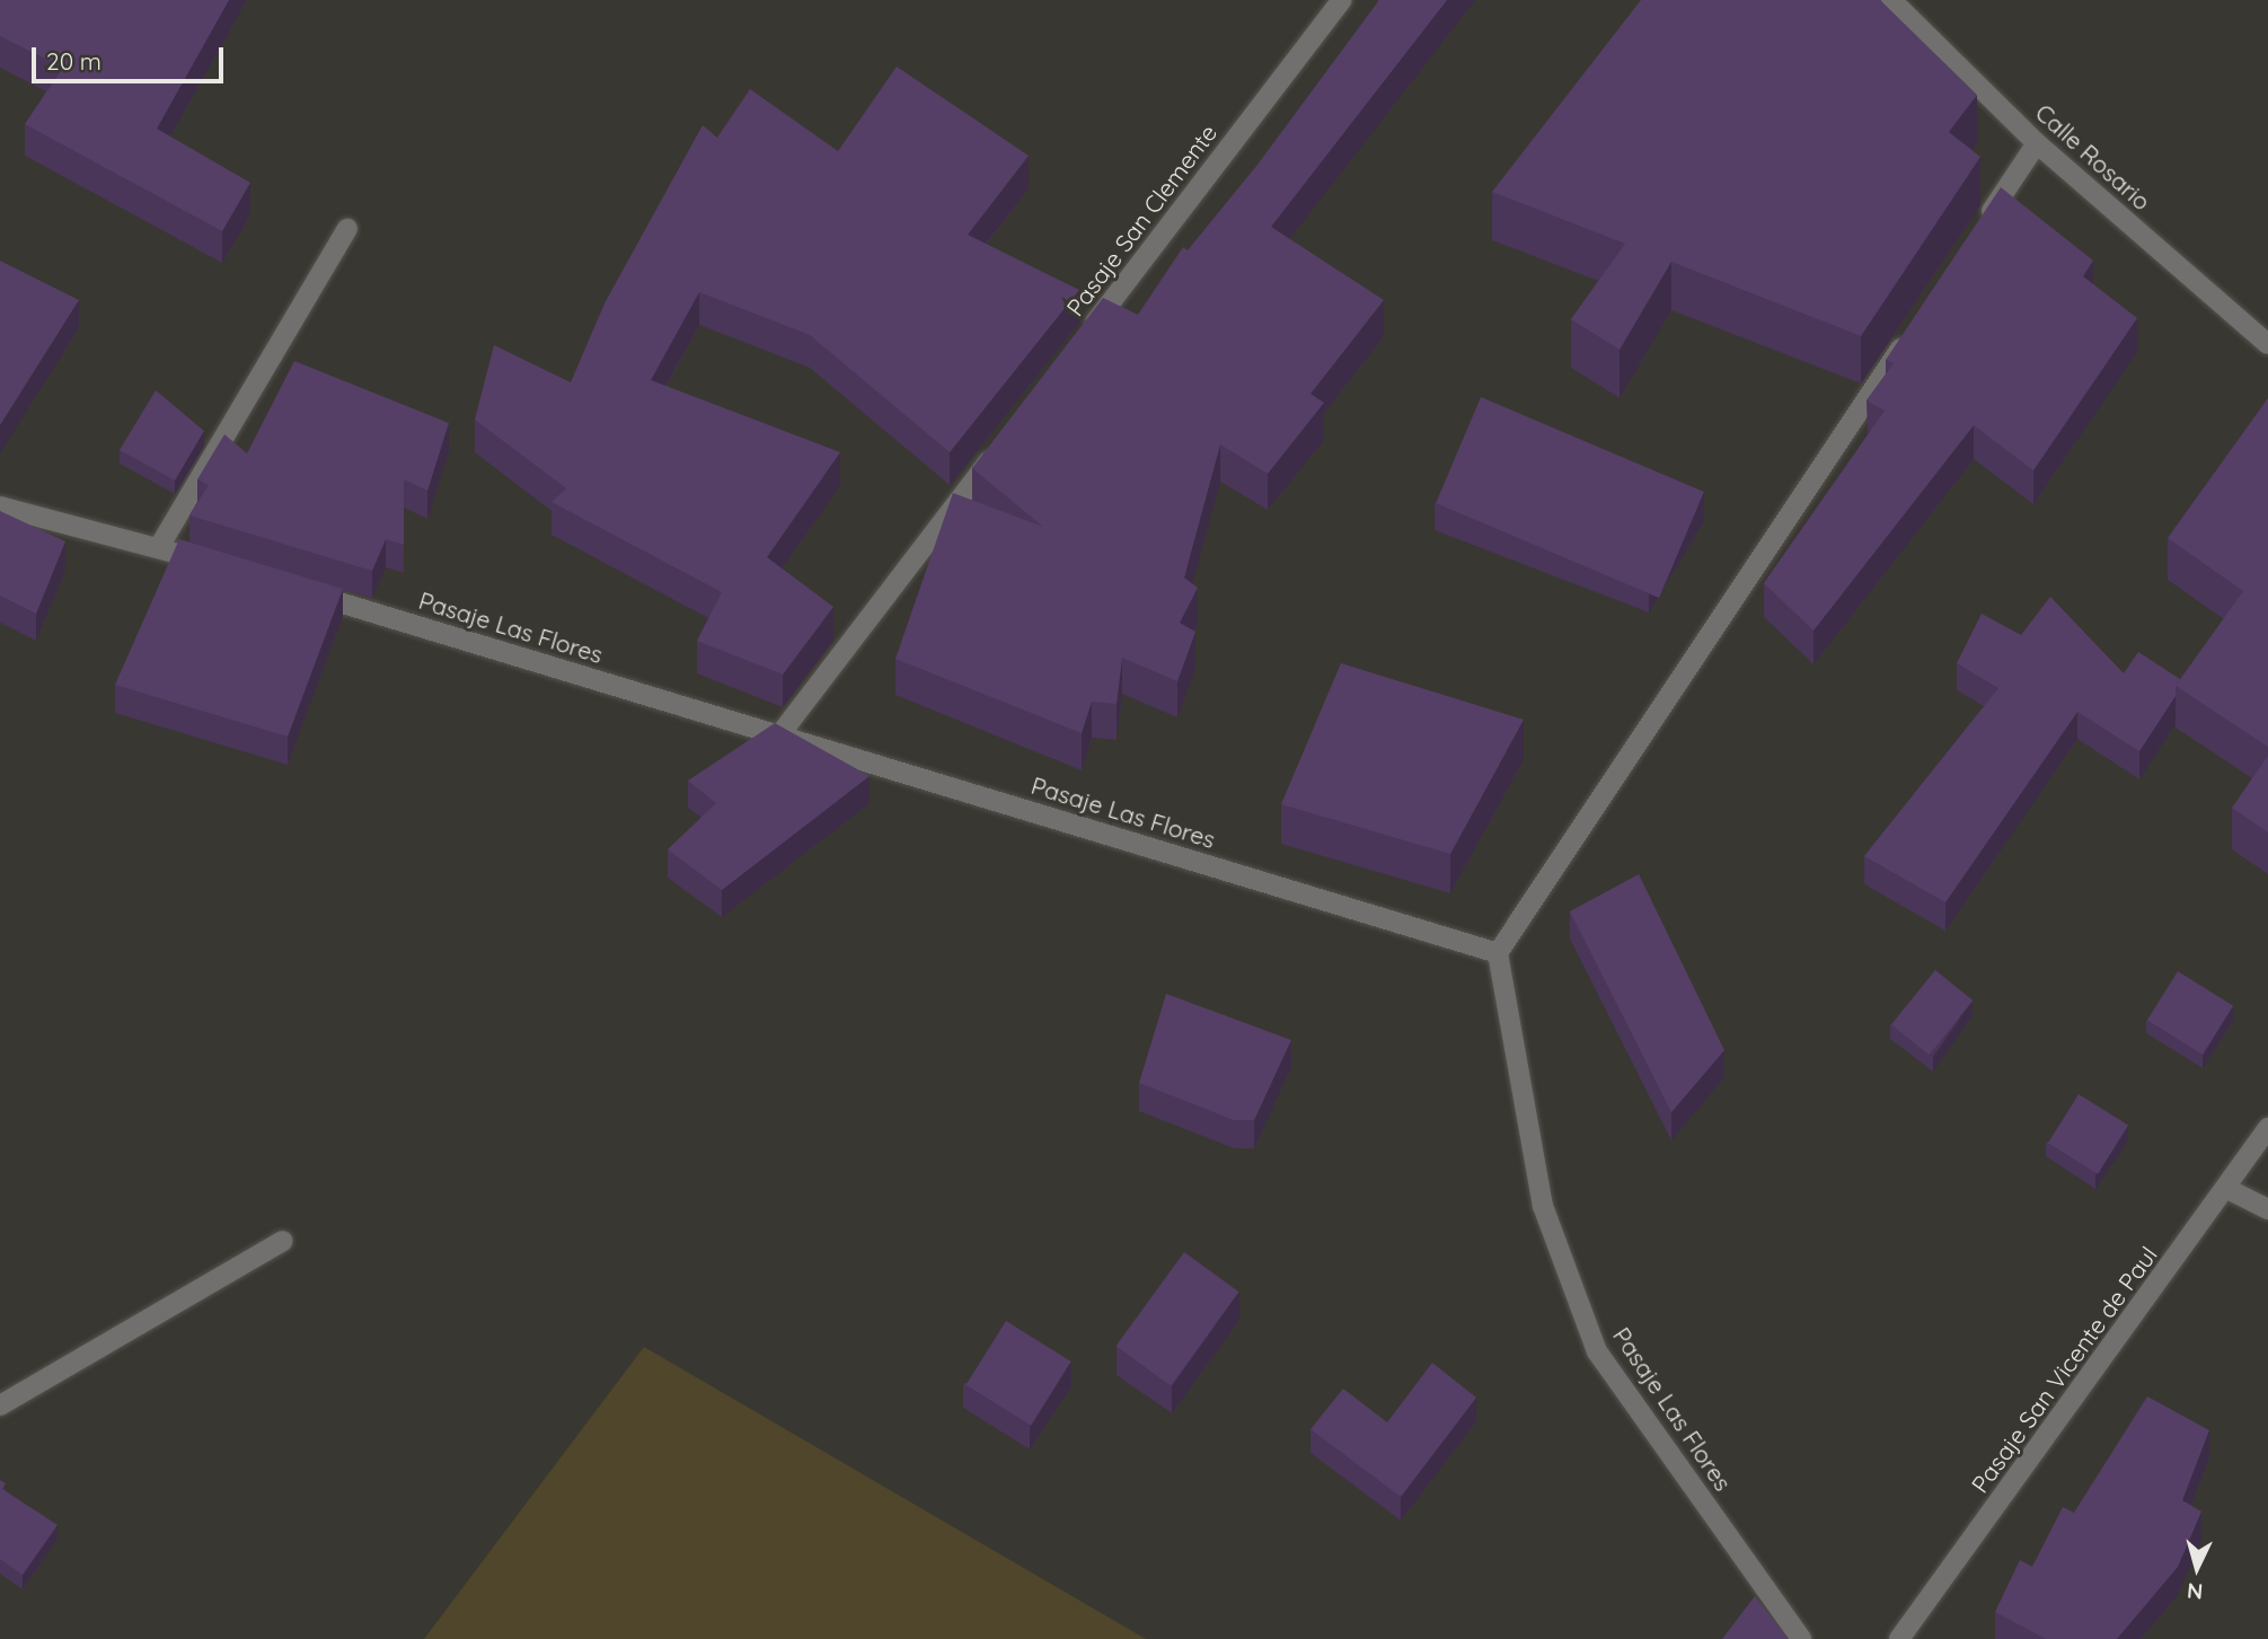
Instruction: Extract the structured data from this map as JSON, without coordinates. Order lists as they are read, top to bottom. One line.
{"streets":{"street":["Calle Rosario","Pasaje San Clemente","Pasaje Las Flores","Pasaje San Vicente de Paul"]},"scale_bar":"20 m","north":"bottom"}
